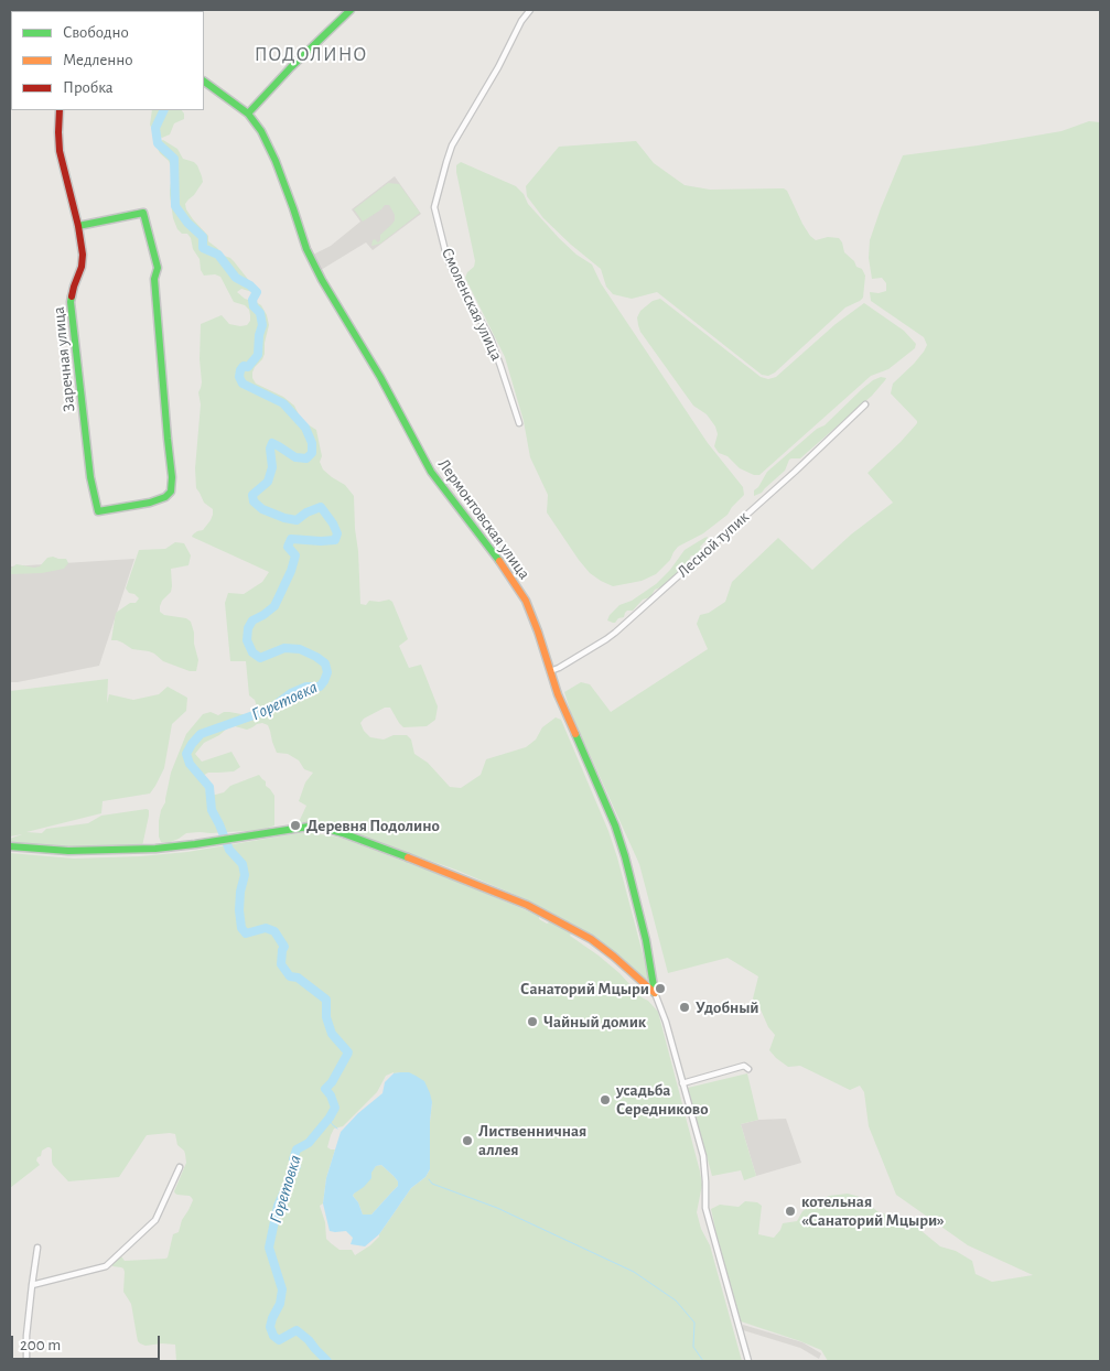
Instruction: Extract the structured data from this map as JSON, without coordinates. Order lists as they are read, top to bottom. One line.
{"streets":{"street":["Смоленская улица","Заречная улица","Лермонтовская улица","Лесной тупик"]},"crossings":[["Лермонтовская улица","Лесной тупик"]],"districts":["ПОДОЛИНО"],"water":["Горетовка"],"places":["Деревня Подолино","Санаторий Мцыри","Удобный","Чайный домик","усадьба Середниково","Лиственничная аллея","котельная «Санаторий Мцыри»"],"legend":["Свободно","Медленно","Пробка"],"scale_bar":"200 m"}
